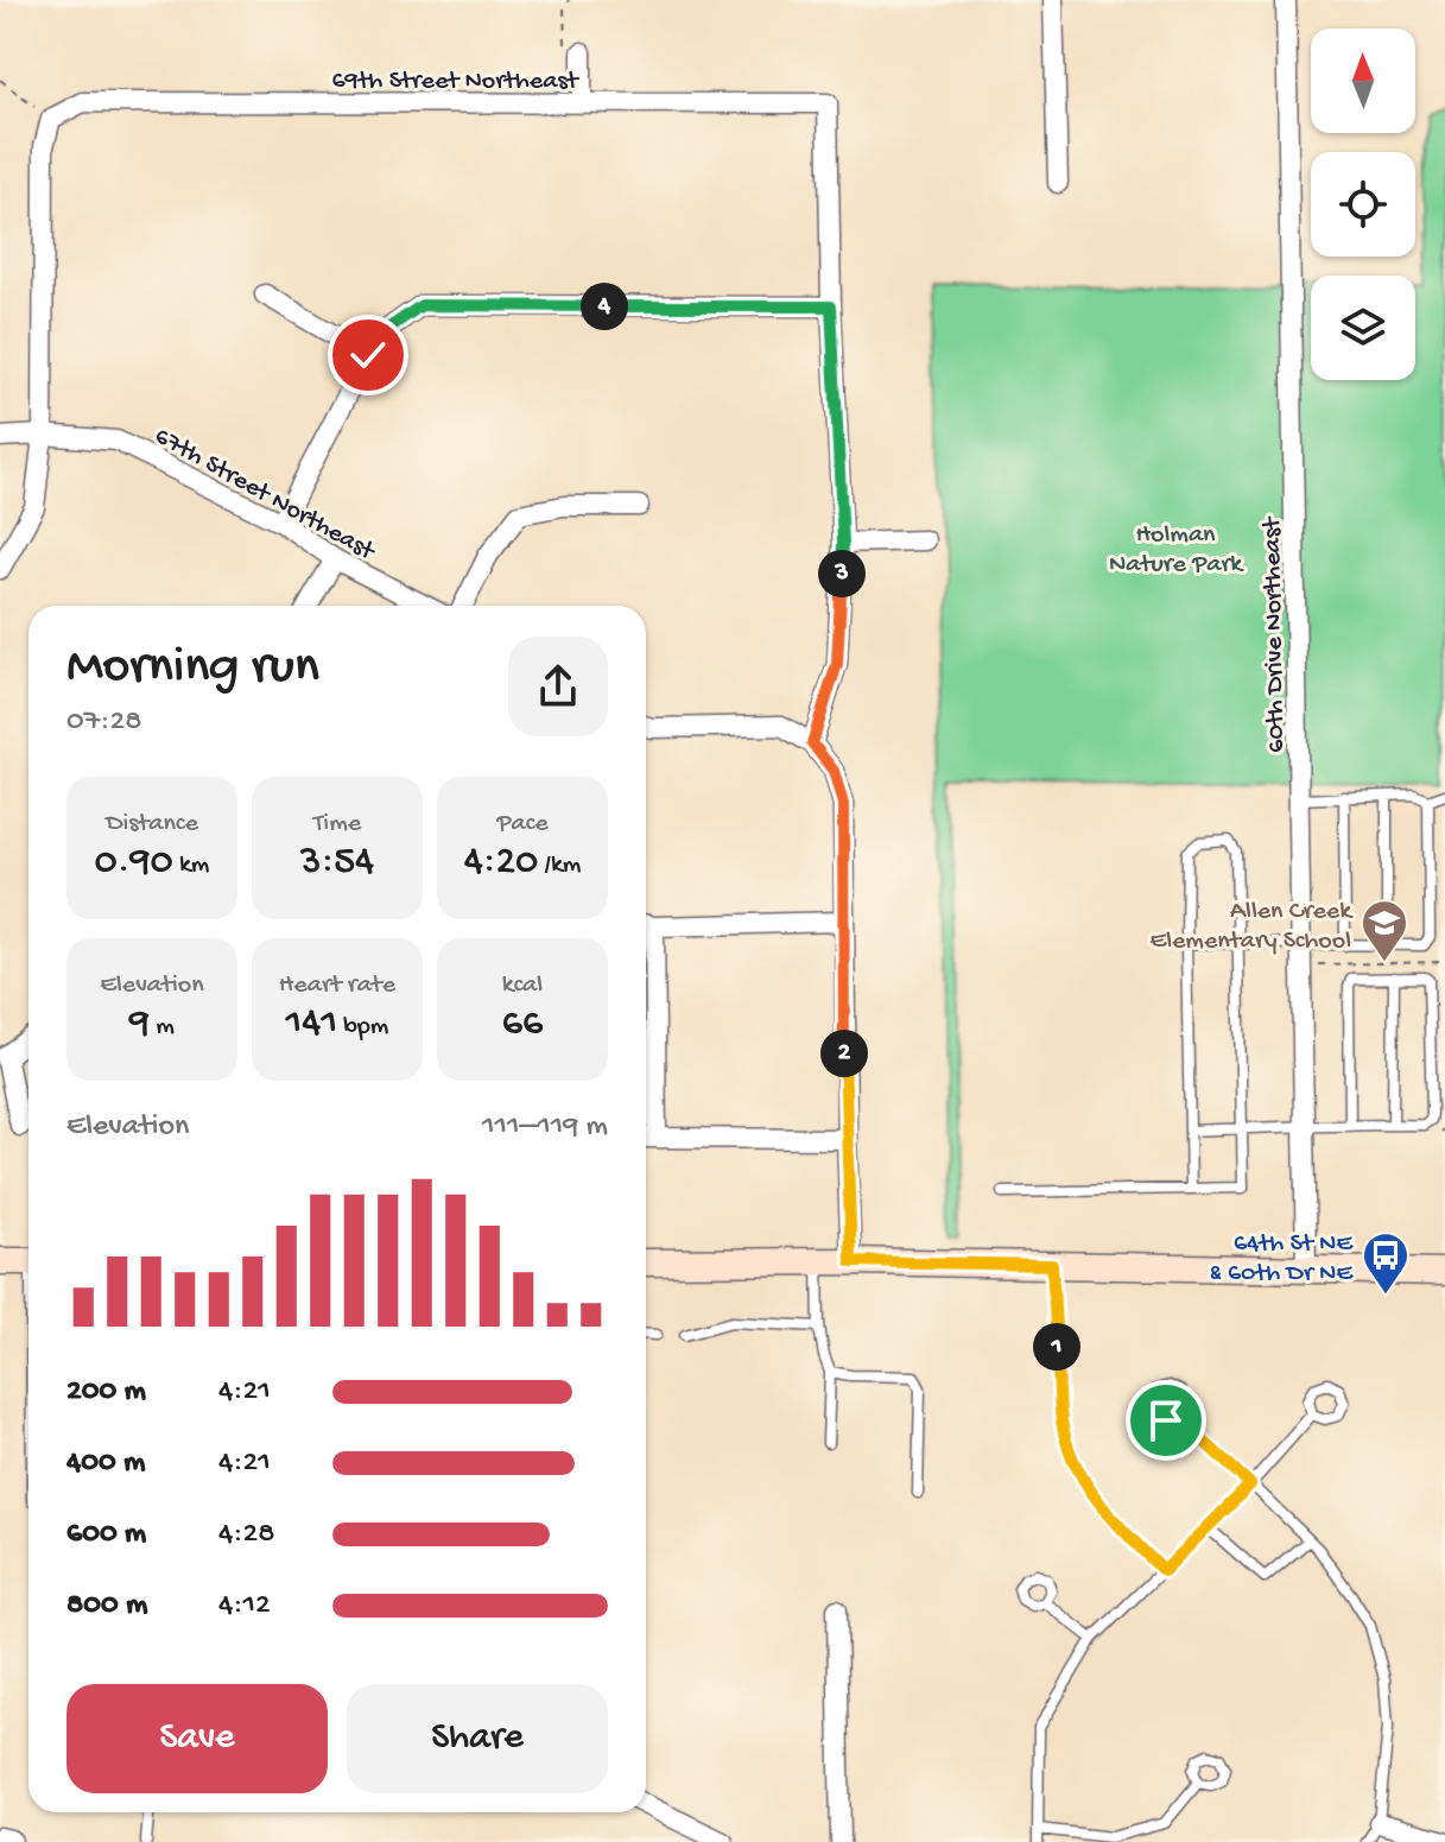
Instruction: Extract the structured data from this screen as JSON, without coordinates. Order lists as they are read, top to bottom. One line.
{"streets":{"street":["69th Street Northeast","67th Street Northeast","60th Drive Northeast"]},"parks":["Holman Nature Park"],"places":{"school or university":["Allen Creek Elementary School"],"bus stop":["64th St NE & 60th Dr NE"]},"north":"top","page":{"pins":["4","3","2","1"],"heading":["Morning run","07:28"],"stats":[["Distance","0.90 km"],["Time","3:54"],["Pace","4:20 /km"],["Elevation","9 m"],["Heart rate","141 bpm"],["kcal","66"]],"chart":["Elevation","111–119 m"],"list":[{"name":"200 m","note":"4:21"},{"name":"400 m","note":"4:21"},{"name":"600 m","note":"4:28"},{"name":"800 m","note":"4:12"}],"buttons":["Save","Share"]}}
